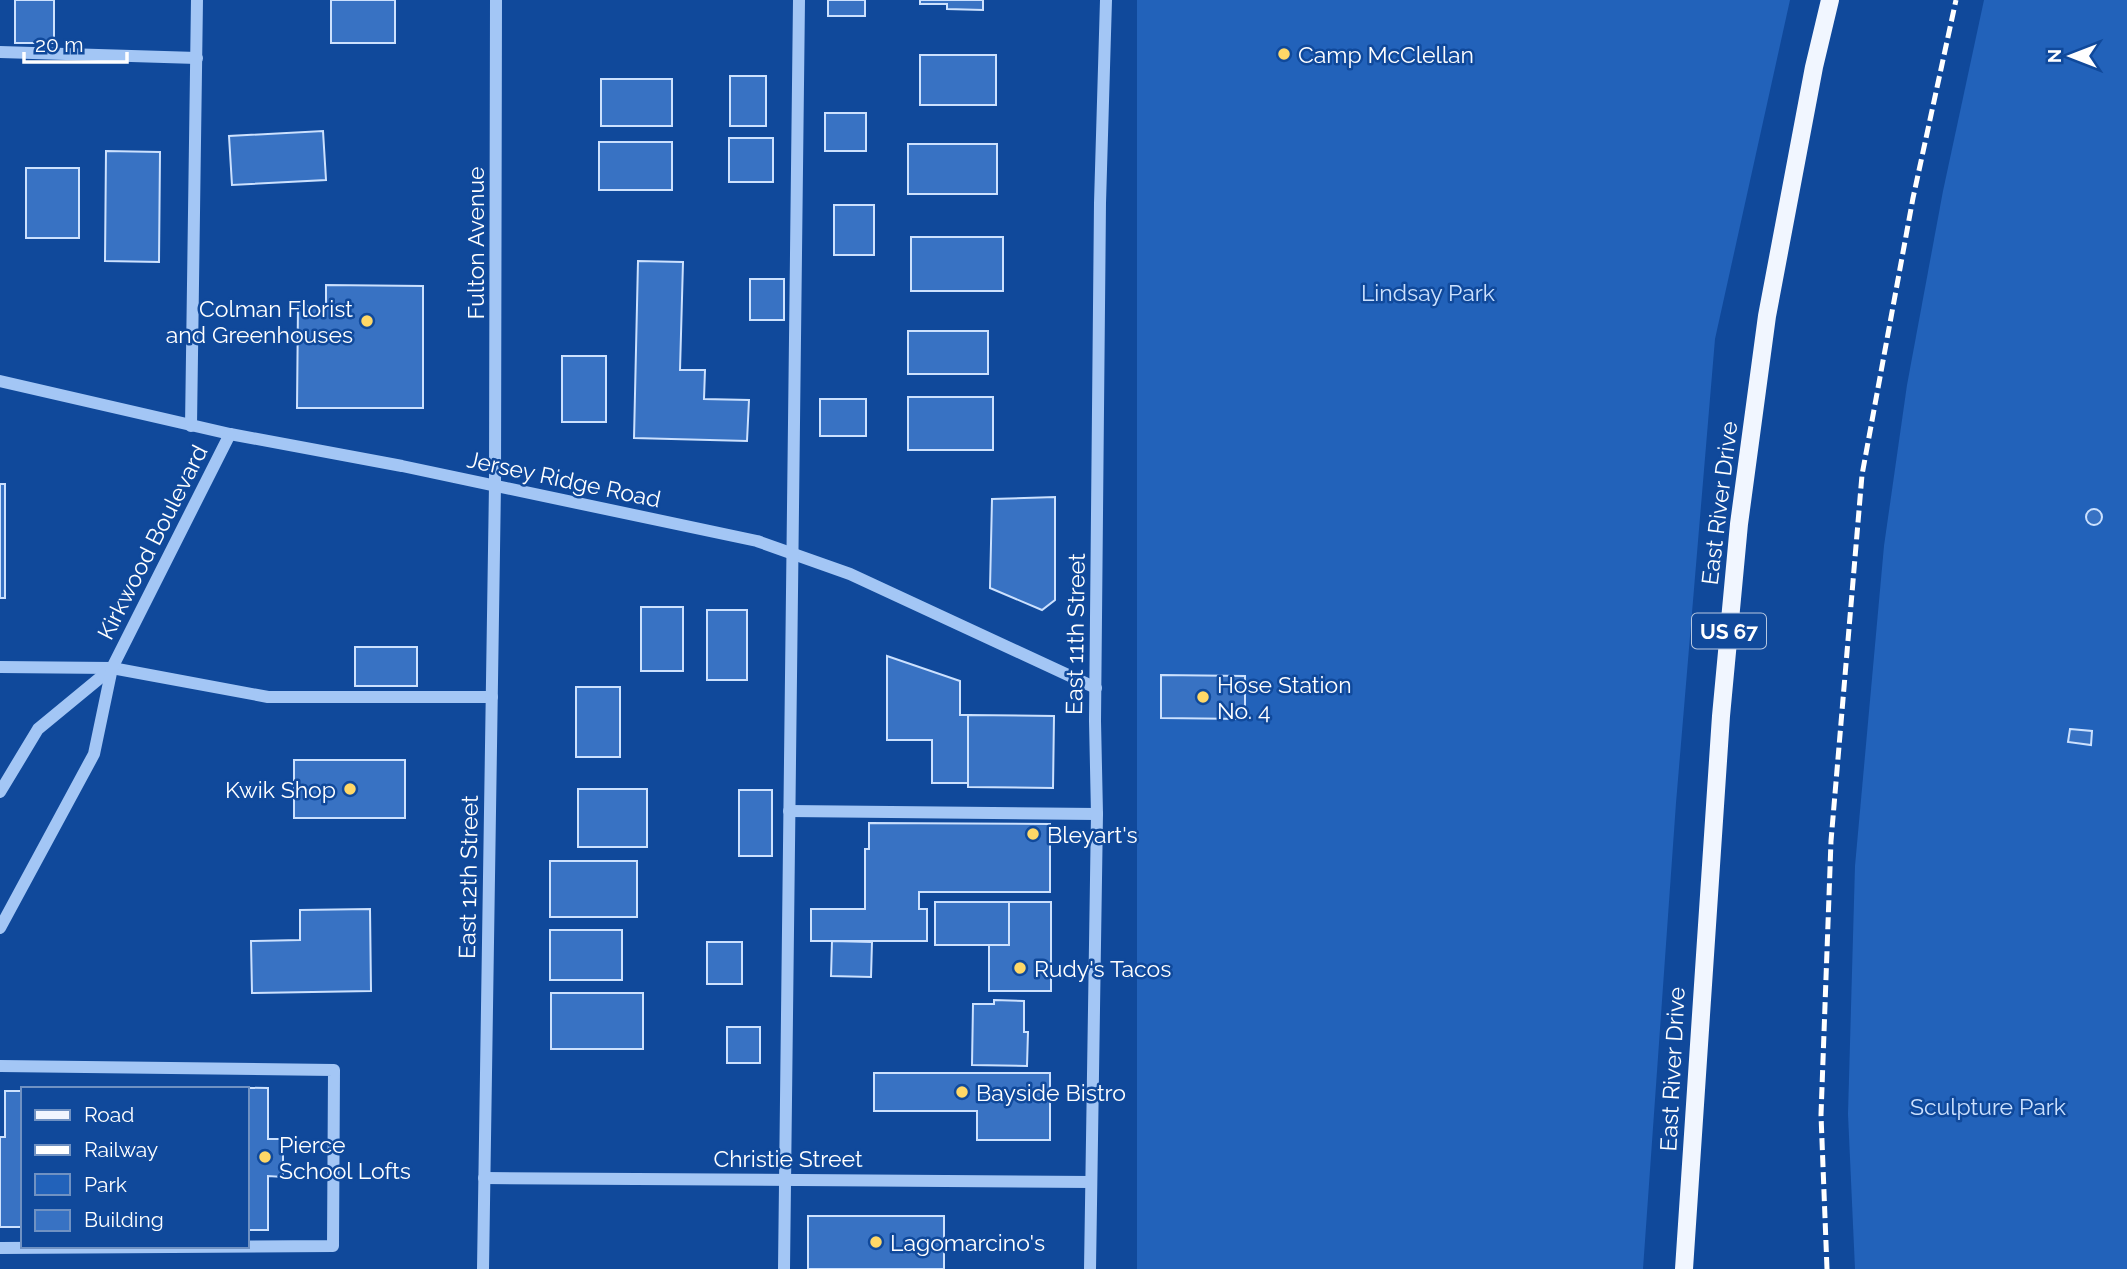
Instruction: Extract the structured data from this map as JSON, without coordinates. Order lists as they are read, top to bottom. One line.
{"streets":{"main road":["East River Drive","US 67"],"street":["Fulton Avenue","Jersey Ridge Road","Kirkwood Boulevard","East 11th Street","East 12th Street","Christie Street"]},"crossings":[["Fulton Avenue","Jersey Ridge Road"],["Fulton Avenue","East 12th Street"],["Jersey Ridge Road","Kirkwood Boulevard"],["Jersey Ridge Road","East 11th Street"],["Jersey Ridge Road","East 12th Street"],["East 11th Street","Christie Street"],["East 12th Street","Christie Street"]],"parks":["Lindsay Park","Sculpture Park"],"places":["Camp McClellan","Colman Florist and Greenhouses","Hose Station No. 4","Kwik Shop","Bleyart's","Rudy's Tacos","Bayside Bistro","Pierce School Lofts","Lagomarcino's"],"legend":["Road","Railway","Park","Building"],"scale_bar":"20 m","north":"left"}
